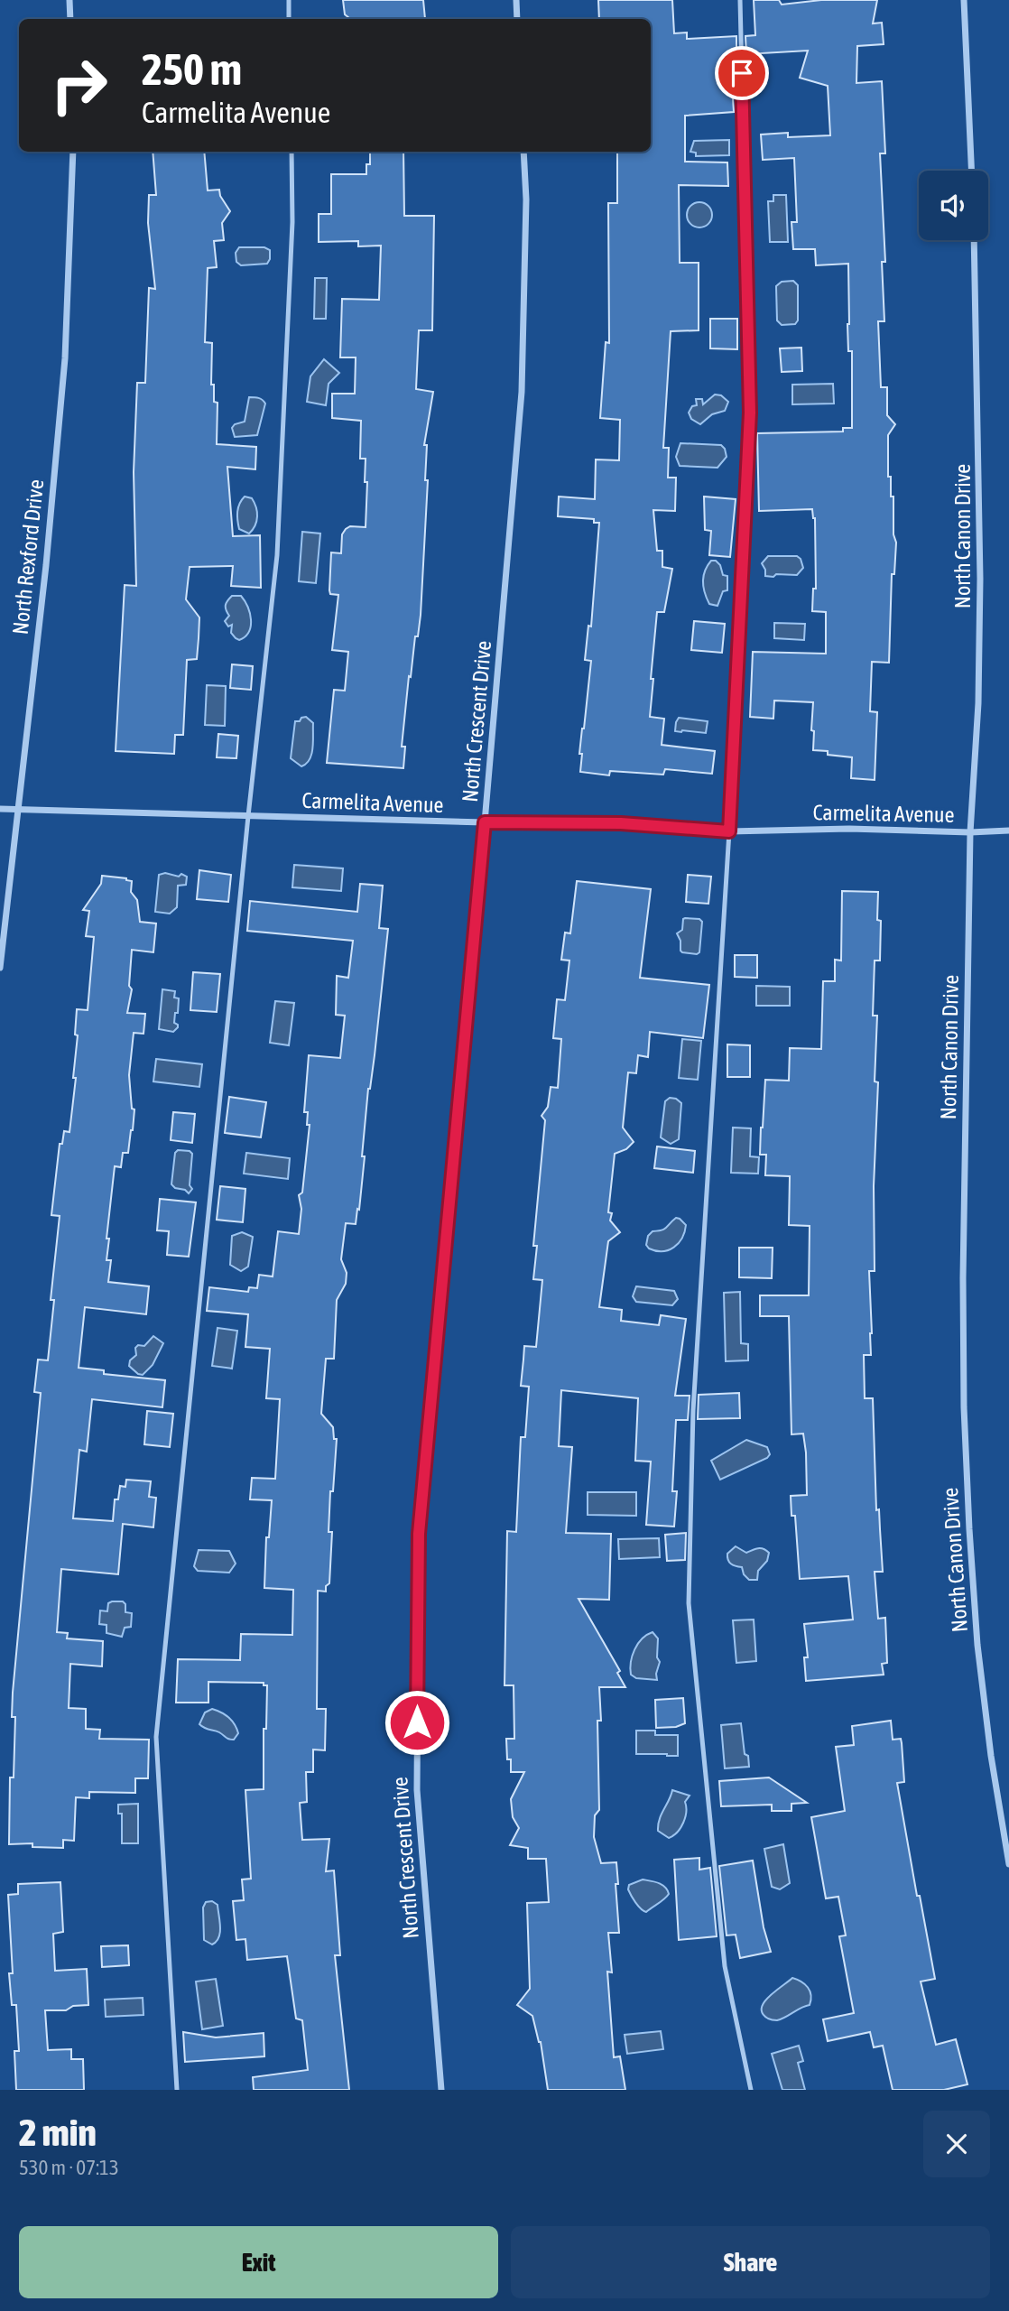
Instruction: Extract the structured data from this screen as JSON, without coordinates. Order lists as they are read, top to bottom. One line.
{"streets":{"street":["North Canon Drive","North Rexford Drive","North Crescent Drive","Carmelita Avenue"]},"crossings":[["North Canon Drive","Carmelita Avenue"],["North Rexford Drive","Carmelita Avenue"],["North Crescent Drive","Carmelita Avenue"]],"page":{"turn":["250 m","Carmelita Avenue"],"heading":["2 min","530 m · 07:13"],"buttons":["Exit","Share"]}}
